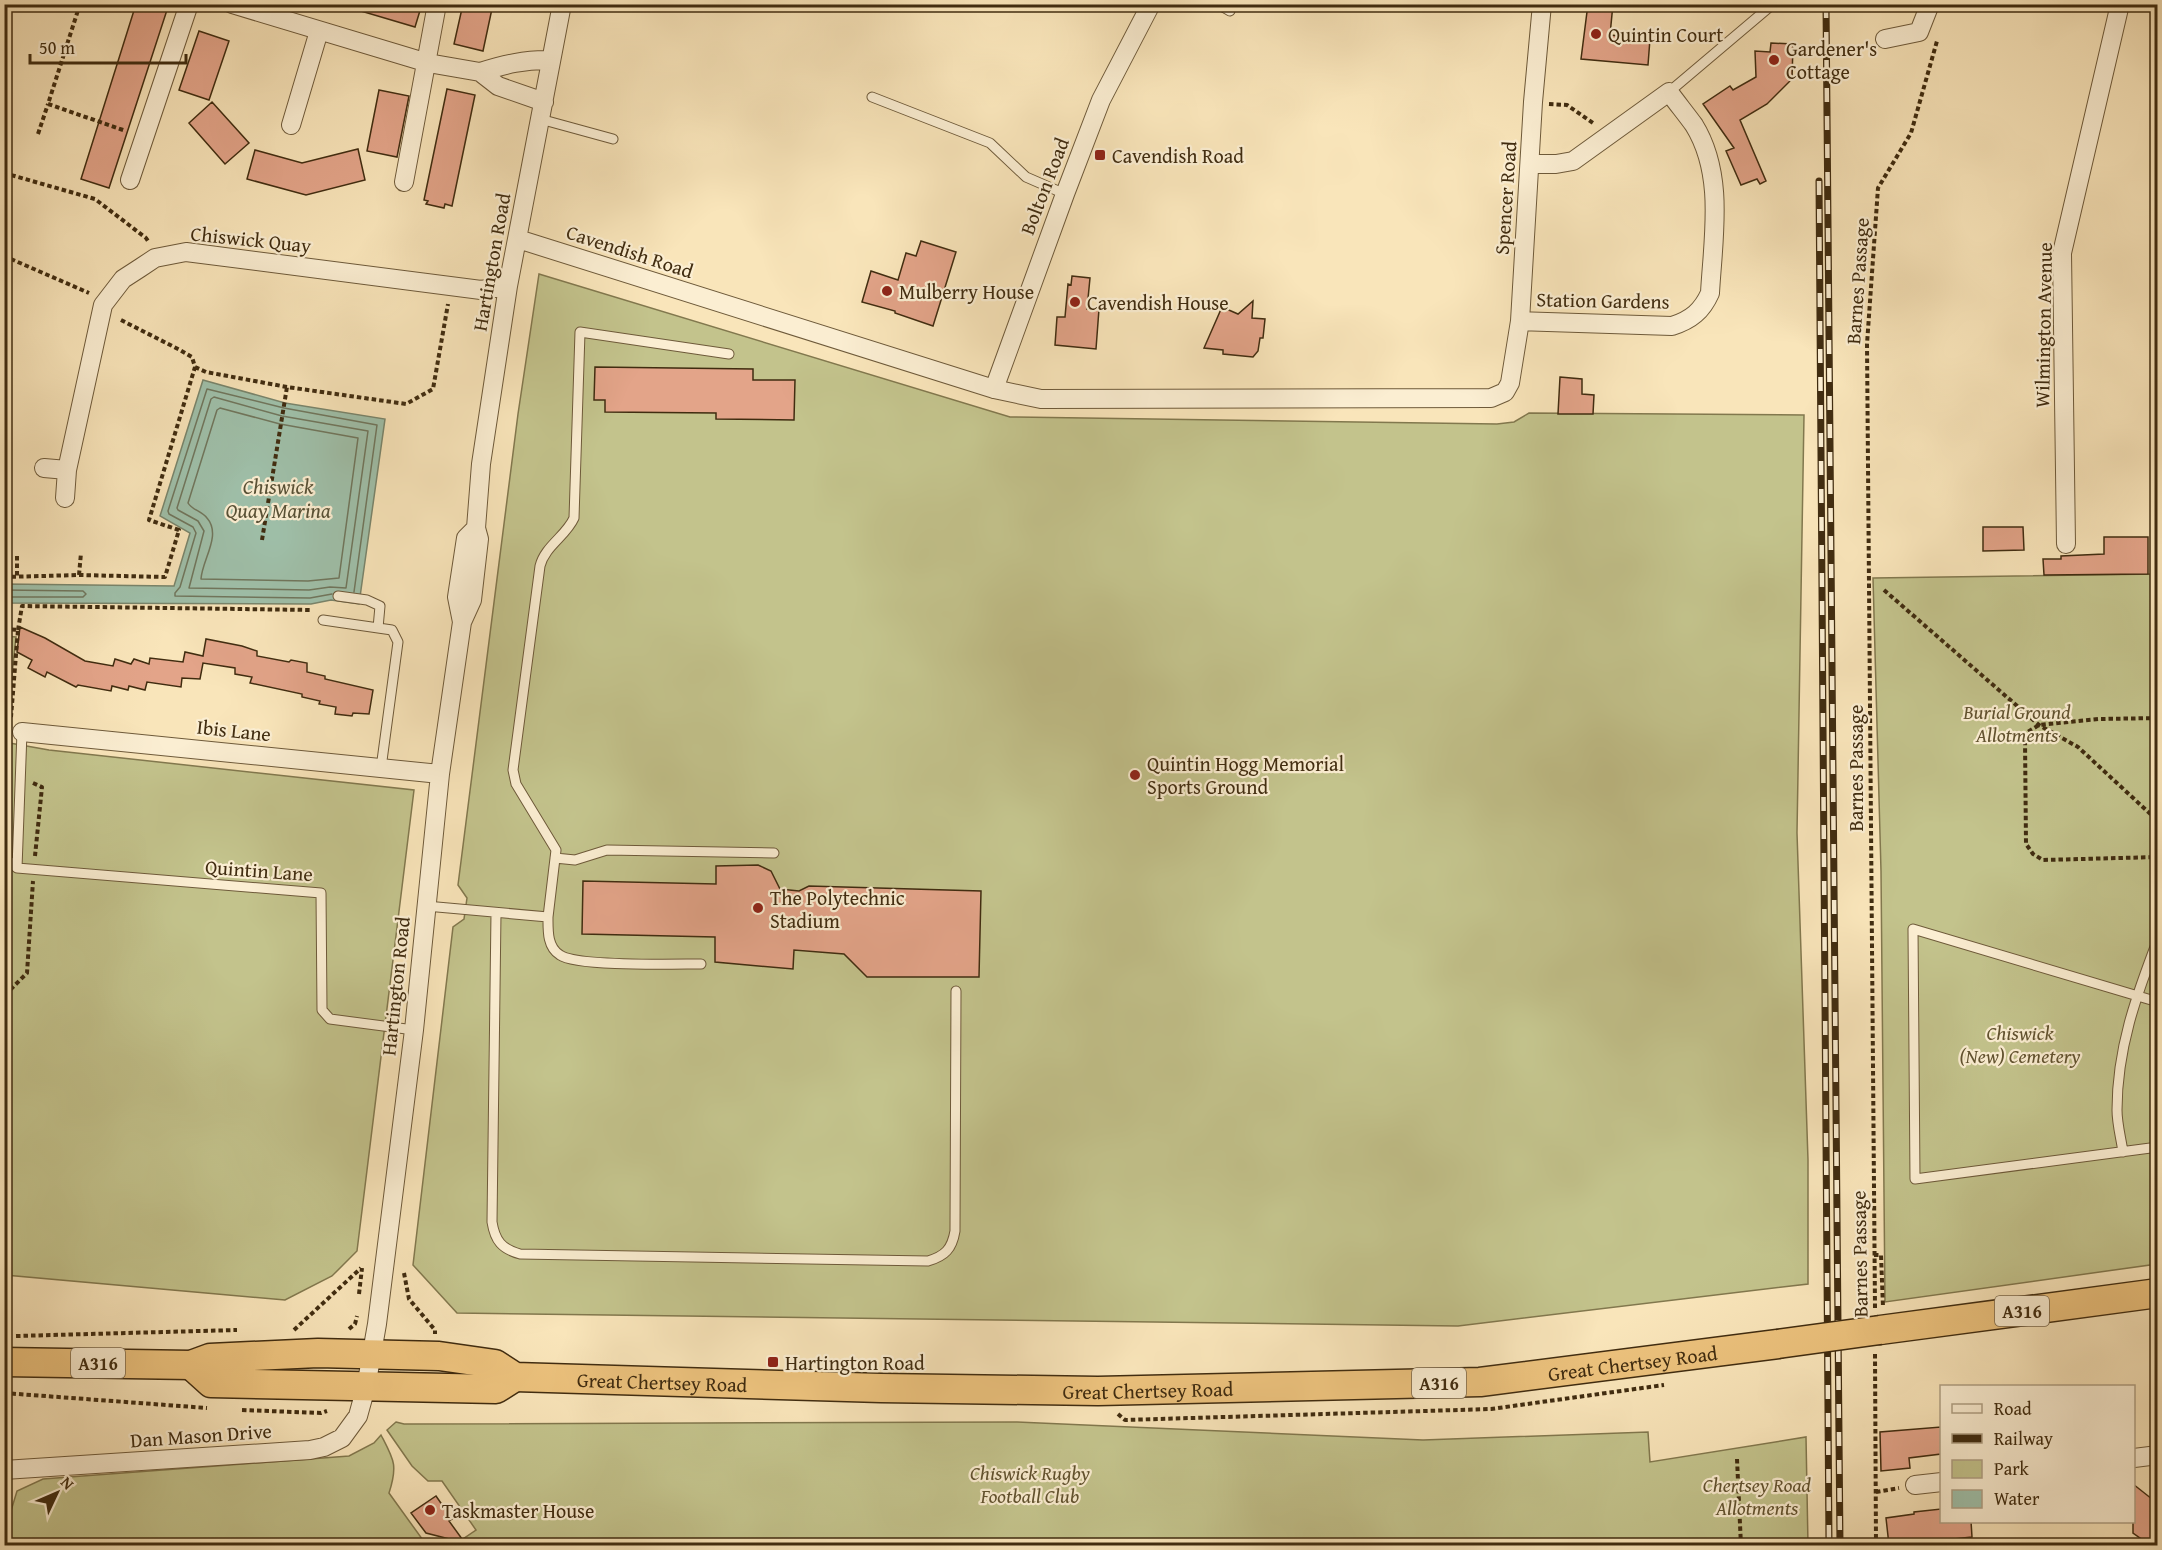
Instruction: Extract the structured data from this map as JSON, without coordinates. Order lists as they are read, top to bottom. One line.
{"streets":{"highway":["A316","Great Chertsey Road"],"street":["Bolton Road","Spencer Road","Chiswick Quay","Cavendish Road","Hartington Road","Station Gardens","Wilmington Avenue","Ibis Lane","Dan Mason Drive"],"lane":["Quintin Lane"],"path":["Barnes Passage"]},"crossings":[["Bolton Road","Cavendish Road"],["Spencer Road","Cavendish Road"],["Spencer Road","Station Gardens"],["Chiswick Quay","Hartington Road"],["Cavendish Road","Hartington Road"],["Hartington Road","Ibis Lane"],["Hartington Road","Quintin Lane"],["Hartington Road","A316"],["Hartington Road","Great Chertsey Road"],["Hartington Road","Dan Mason Drive"],["Barnes Passage","A316"],["Barnes Passage","Great Chertsey Road"],["A316","Great Chertsey Road"],["A316","Dan Mason Drive"],["Great Chertsey Road","Dan Mason Drive"]],"water":["Chiswick Quay Marina"],"parks":["Burial Ground Allotments","Chiswick (New) Cemetery","Chiswick Rugby Football Club","Chertsey Road Allotments"],"places":{"other":["Quintin Court","Gardener's Cottage","Mulberry House","Cavendish House","Quintin Hogg Memorial Sports Ground","The Polytechnic Stadium","Taskmaster House"],"transit":["Cavendish Road","Hartington Road"]},"legend":["Road","Railway","Park","Water"],"scale_bar":"50 m","north":"top right"}
